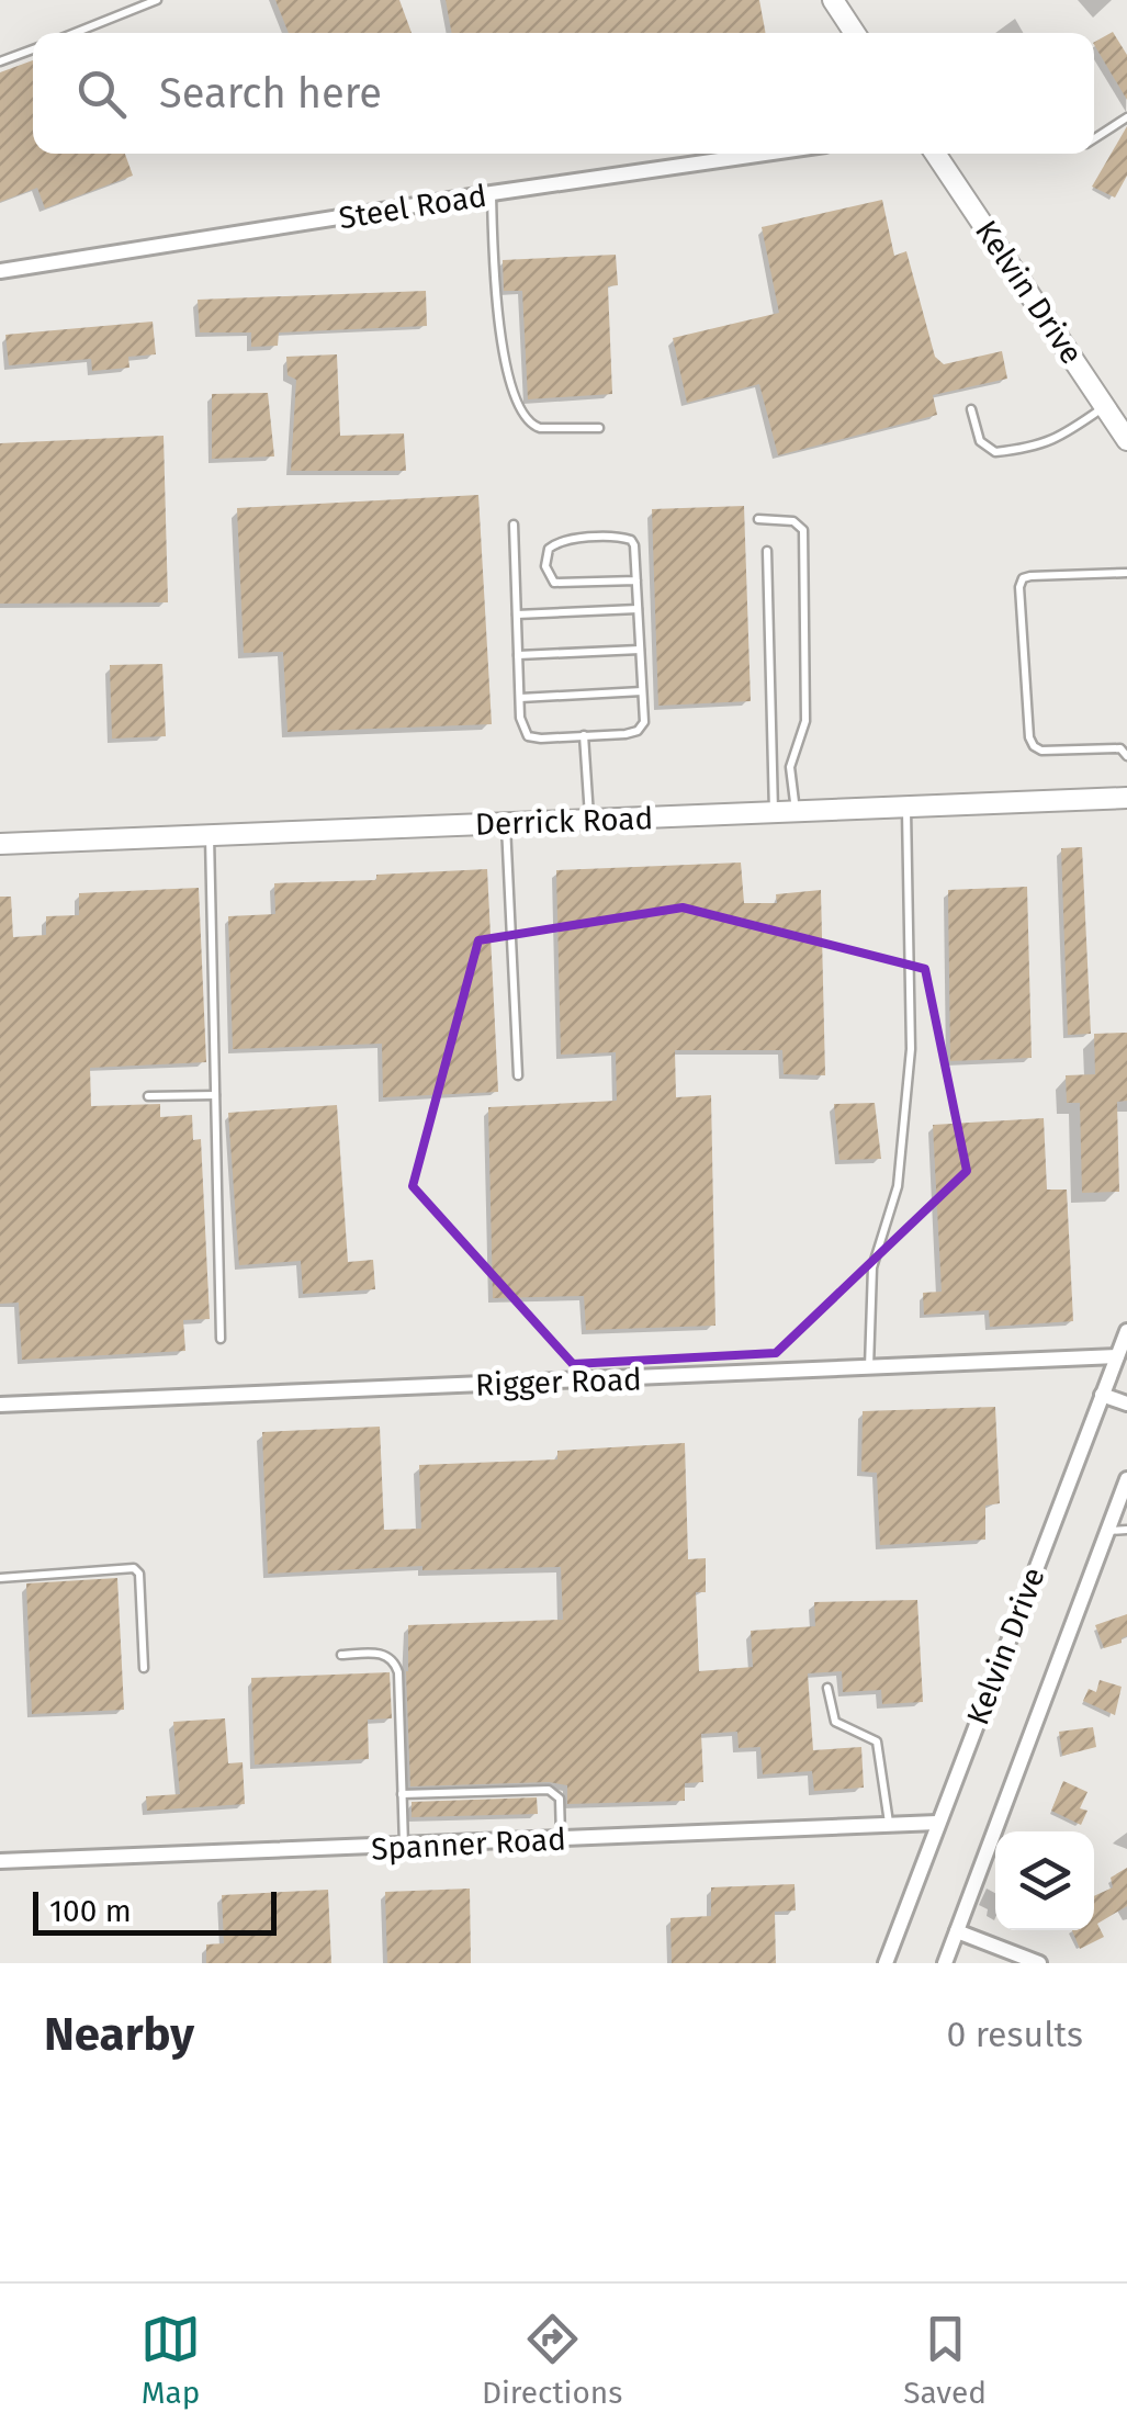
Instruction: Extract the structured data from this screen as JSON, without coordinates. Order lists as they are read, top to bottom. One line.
{"streets":{"street":["Steel Road","Kelvin Drive","Derrick Road","Rigger Road","Spanner Road"]},"crossings":[["Kelvin Drive","Rigger Road"],["Kelvin Drive","Spanner Road"]],"scale_bar":"100 m","page":{"search":"Search here","scale":"100 m","heading":["Nearby","0 results"],"nav":["Map","Directions","Saved"]}}
